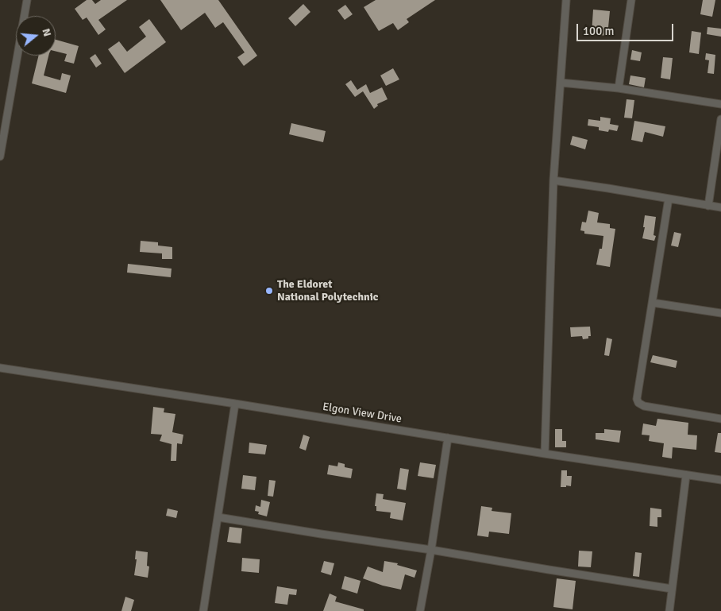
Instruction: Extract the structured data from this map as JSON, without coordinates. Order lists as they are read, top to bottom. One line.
{"streets":{"street":["Elgon View Drive"]},"places":["The Eldoret National Polytechnic"],"scale_bar":"100 m","north":"right"}
